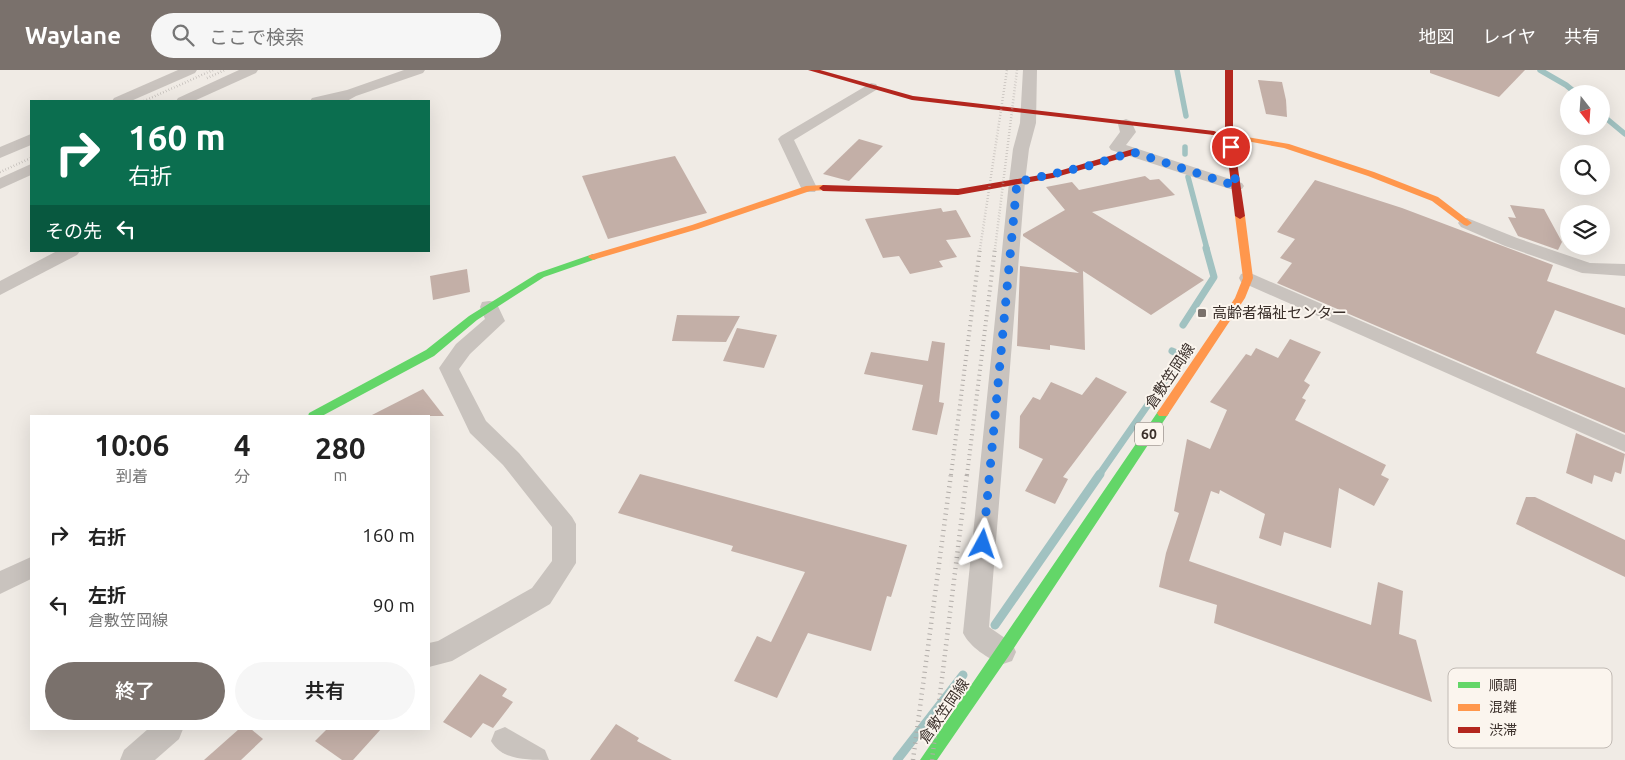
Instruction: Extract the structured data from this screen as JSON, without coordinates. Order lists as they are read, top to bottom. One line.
{"streets":{"street":["倉敷笠岡線","60"]},"places":{"transit":["高齢者福祉センター"]},"legend":["順調","混雑","渋滞"],"north":"bottom","page":{"header":"Waylane","search":"ここで検索","nav":["地図","レイヤ","共有"],"turn":["160 m","右折"],"then":"その先","eta":["10:06","到着","4","分","280","m"],"list":[{"name":"右折","value":"160 m"},{"name":"左折","note":"倉敷笠岡線","value":"90 m"}],"buttons":["終了","共有"]}}
